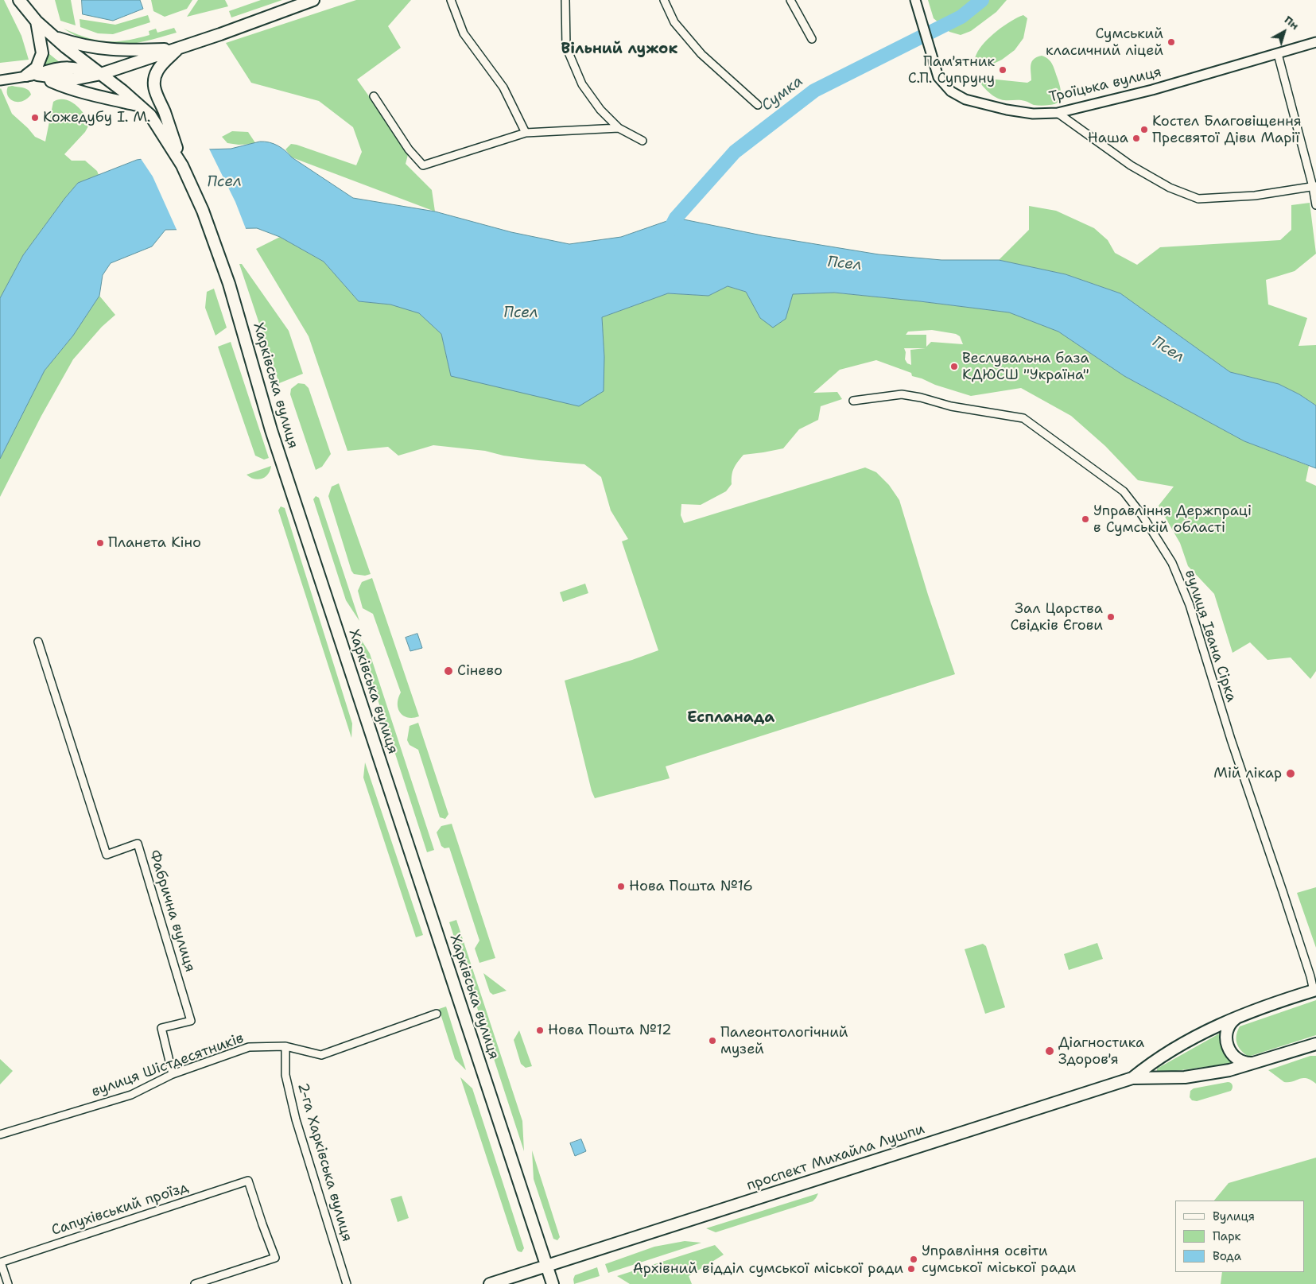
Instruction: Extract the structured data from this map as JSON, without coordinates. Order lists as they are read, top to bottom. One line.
{"streets":{"main road":["Троїцька вулиця","Харківська вулиця","проспект Михайла Лушпи"],"street":["вулиця Івана Сірка","Фабрична вулиця","вулиця Шістдесятників","2-га Харківська вулиця","Сапухівський проїзд"]},"crossings":[["Харківська вулиця","проспект Михайла Лушпи"],["вулиця Івана Сірка","проспект Михайла Лушпи"],["Фабрична вулиця","вулиця Шістдесятників"],["вулиця Шістдесятників","2-га Харківська вулиця"]],"districts":["Вільний лужок","Еспланада"],"water":["Сумка","Псел"],"places":["Сумський класичний ліцей","Пам'ятник С.П. Супруну","Кожедубу І. М.","Костел Благовіщення Пресвятої Діви Марії","Наша","Веслувальна база КДЮСШ \"Україна\"","Управління Держпраці в Сумській області","Планета Кіно","Зал Царства Свідків Єгови","Сінево","Мій лікар","Нова Пошта №16","Нова Пошта №12","Палеонтологічний музей","Діагностика Здоров'я","Управління освіти сумської міської ради","Архівний відділ сумської міської ради"],"legend":["Вулиця","Парк","Вода"],"north":"top right"}
